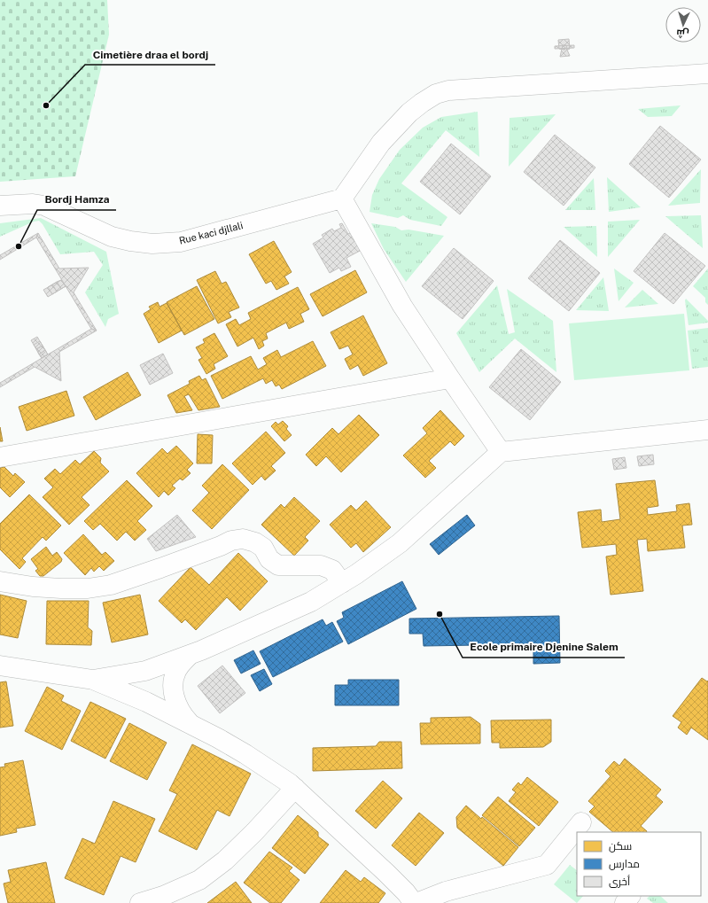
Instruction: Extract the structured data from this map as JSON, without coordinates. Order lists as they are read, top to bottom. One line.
{"streets":{"street":["Rue kaci djllali"]},"places":["Cimetière draa el bordj","Bordj Hamza","Ecole primaire Djenine Salem"],"legend":["سكن","مدارس","أخرى"],"north":"bottom"}
